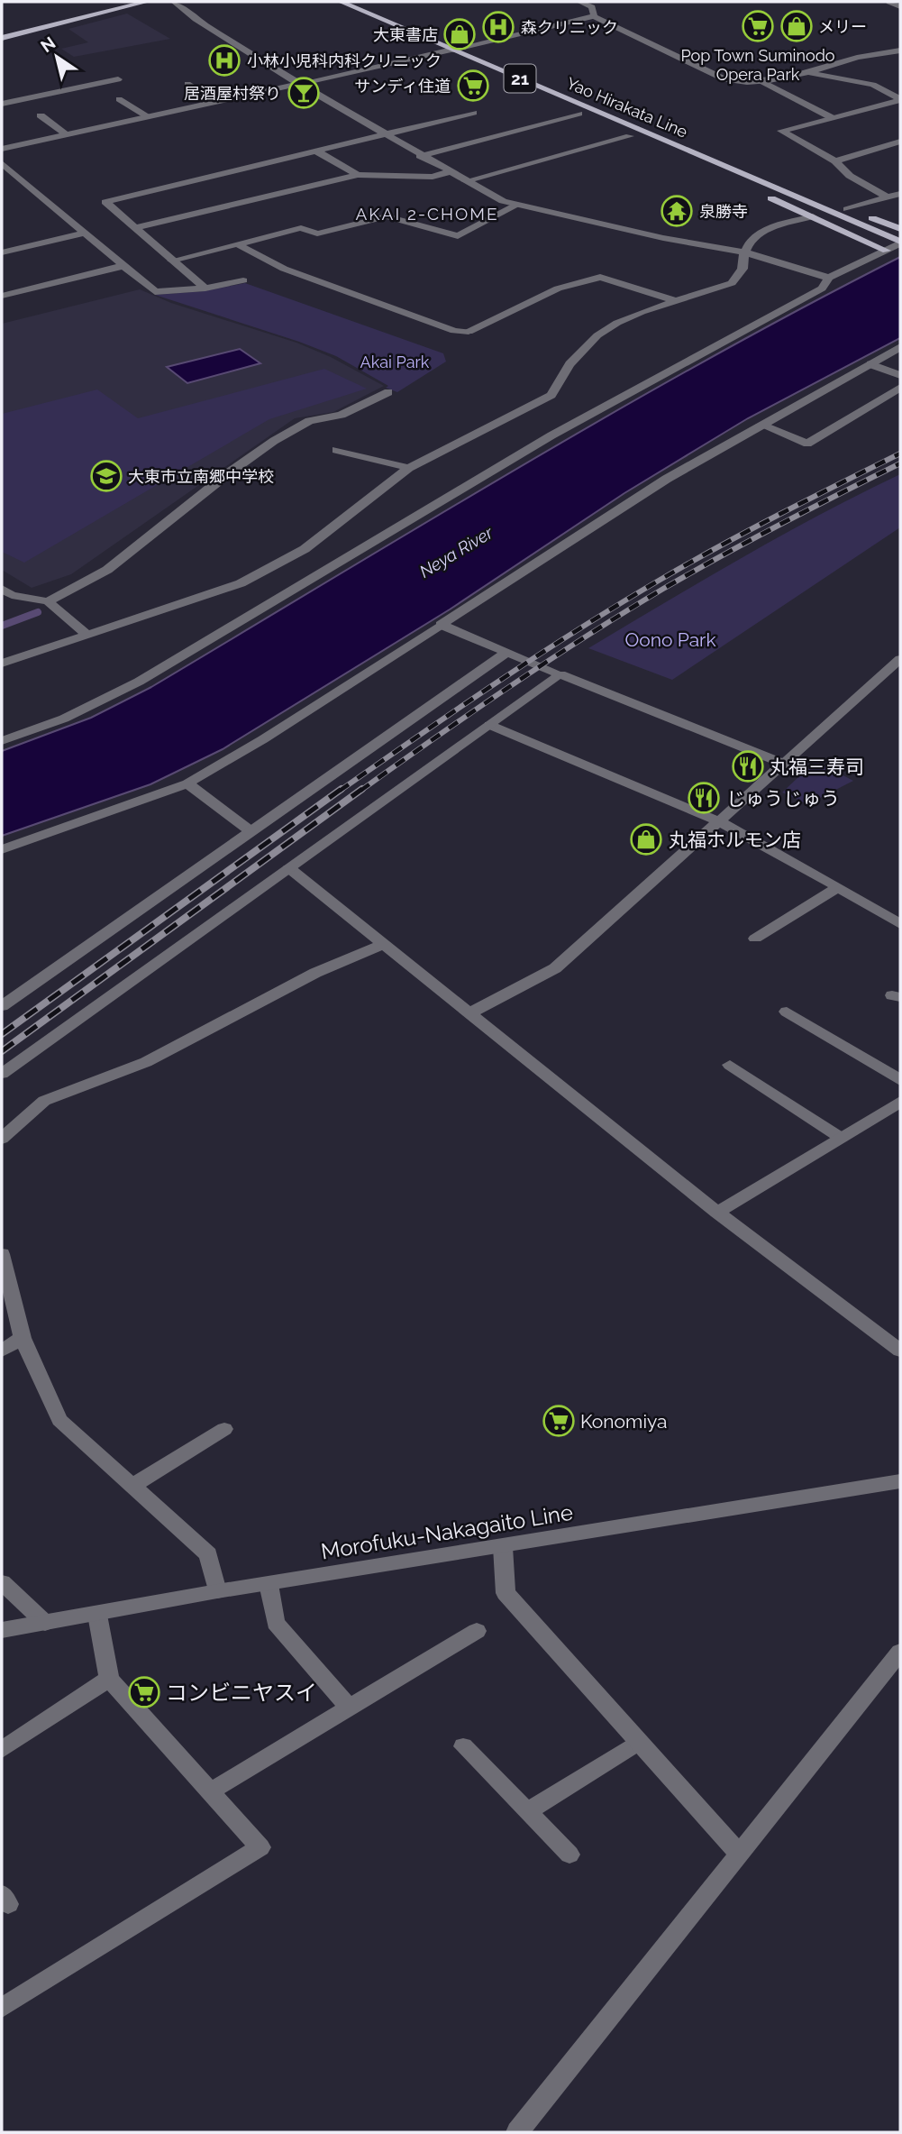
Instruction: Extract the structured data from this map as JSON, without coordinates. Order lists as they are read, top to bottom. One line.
{"streets":{"main road":["21","Yao Hirakata Line"],"street":["Morofuku-Nakagaito Line"]},"districts":["AKAI 2-CHOME"],"water":["Neya River"],"parks":["Akai Park","Oono Park"],"places":{"supermarket":["Pop Town Suminodo Opera Park","サンディ住道","Konomiya","コンビニヤスイ"],"shop":["メリー","大東書店","丸福ホルモン店"],"hospital":["森クリニック","小林小児科内科クリニック"],"bar":["居酒屋村祭り"],"temple":["泉勝寺"],"school or university":["大東市立南郷中学校"],"restaurant":["丸福三寿司","じゅうじゅう"]},"north":"top left"}
